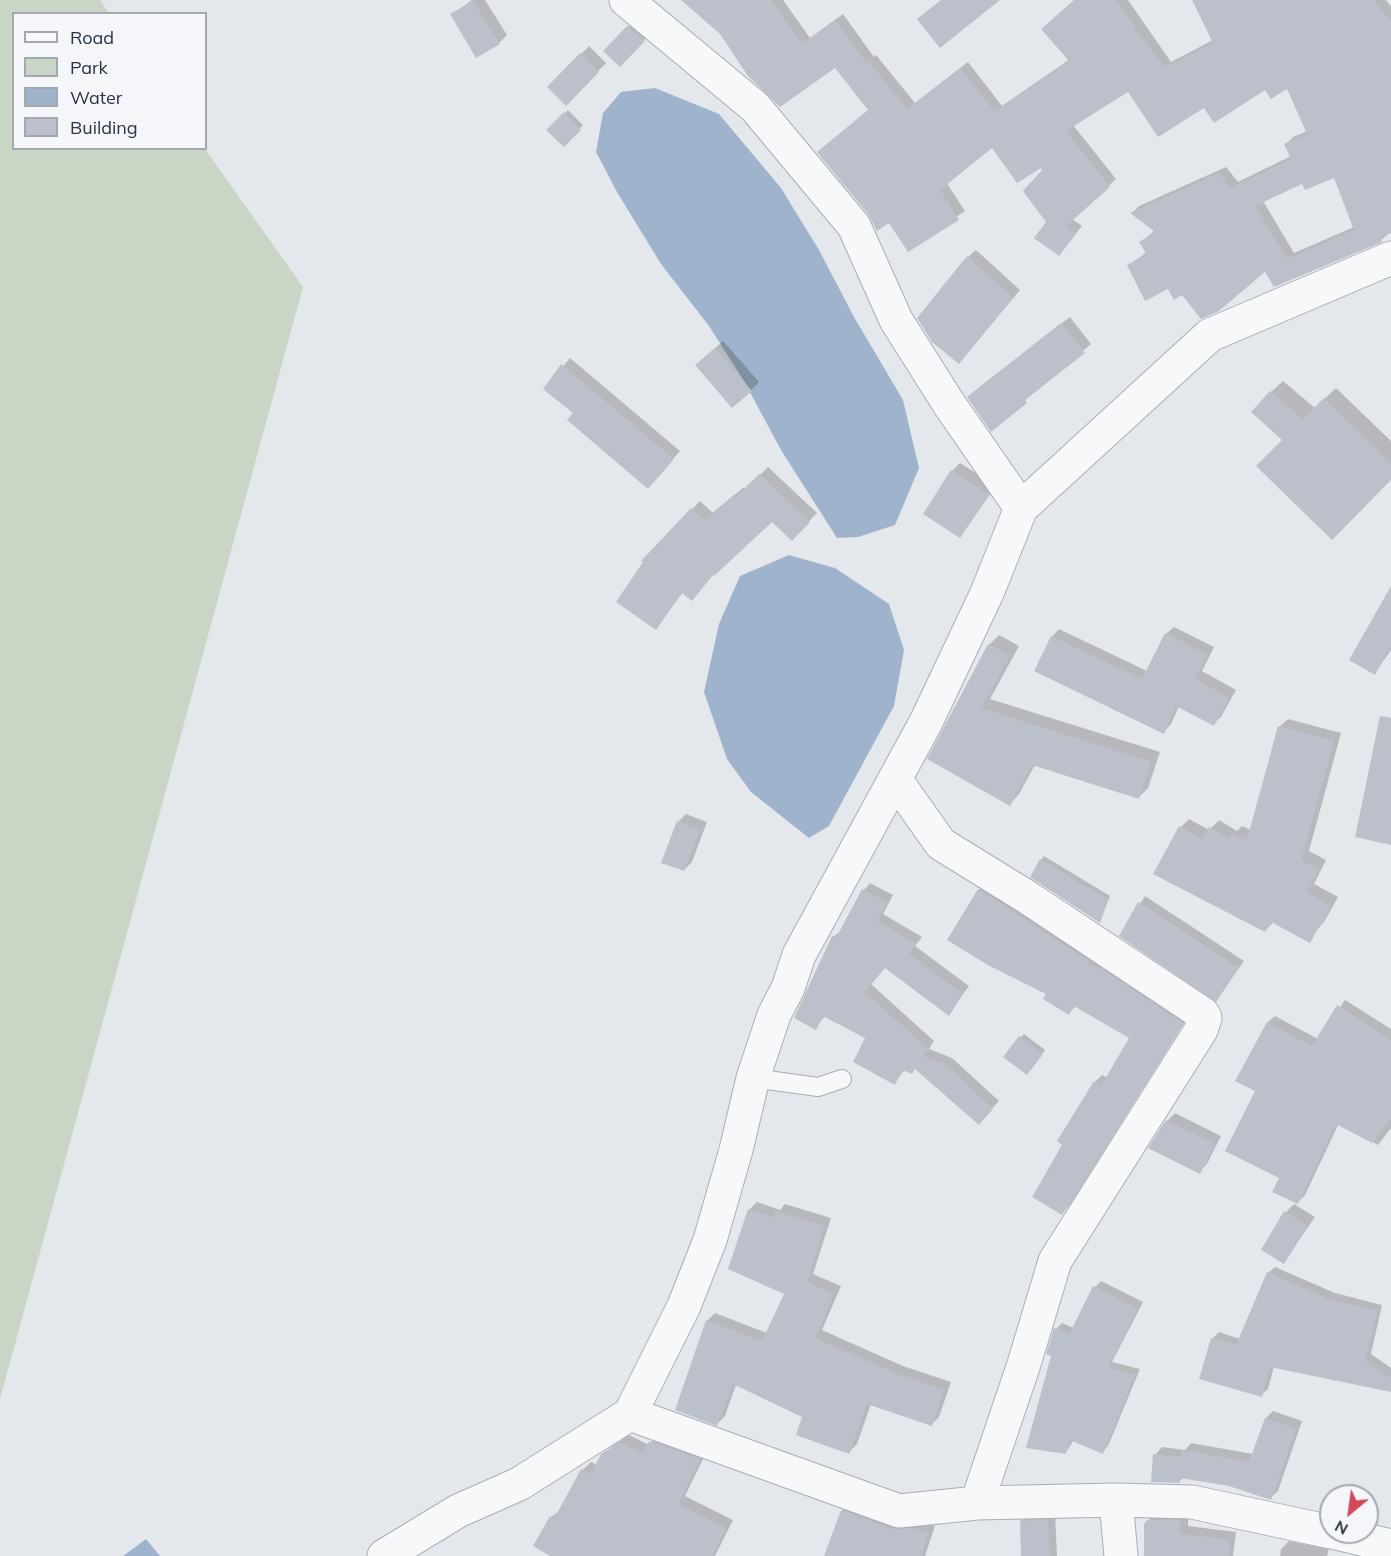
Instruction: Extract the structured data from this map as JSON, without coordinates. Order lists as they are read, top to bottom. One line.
{"legend":["Road","Park","Water","Building"],"north":"bottom left"}
